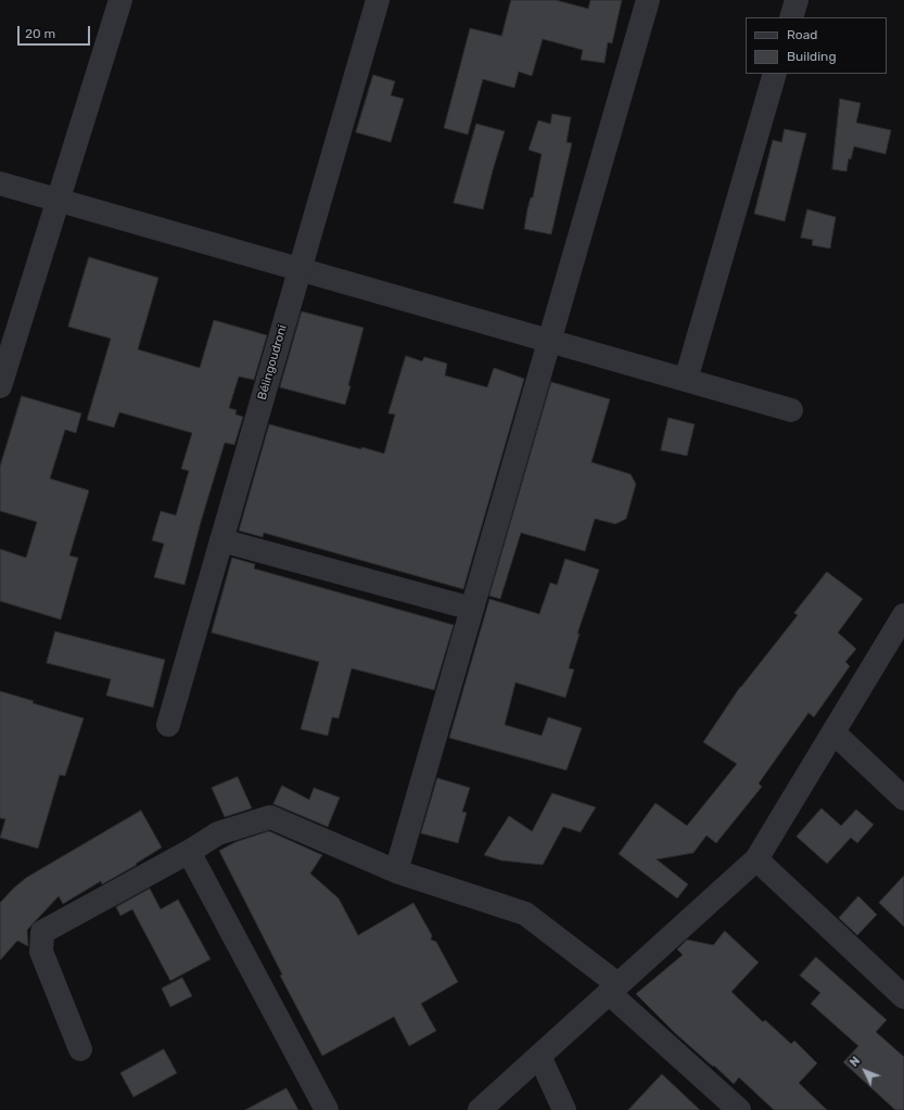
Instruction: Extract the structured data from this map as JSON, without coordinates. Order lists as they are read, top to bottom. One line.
{"streets":{"street":["Bélingoudroni"]},"legend":["Road","Building"],"scale_bar":"20 m","north":"top left"}
